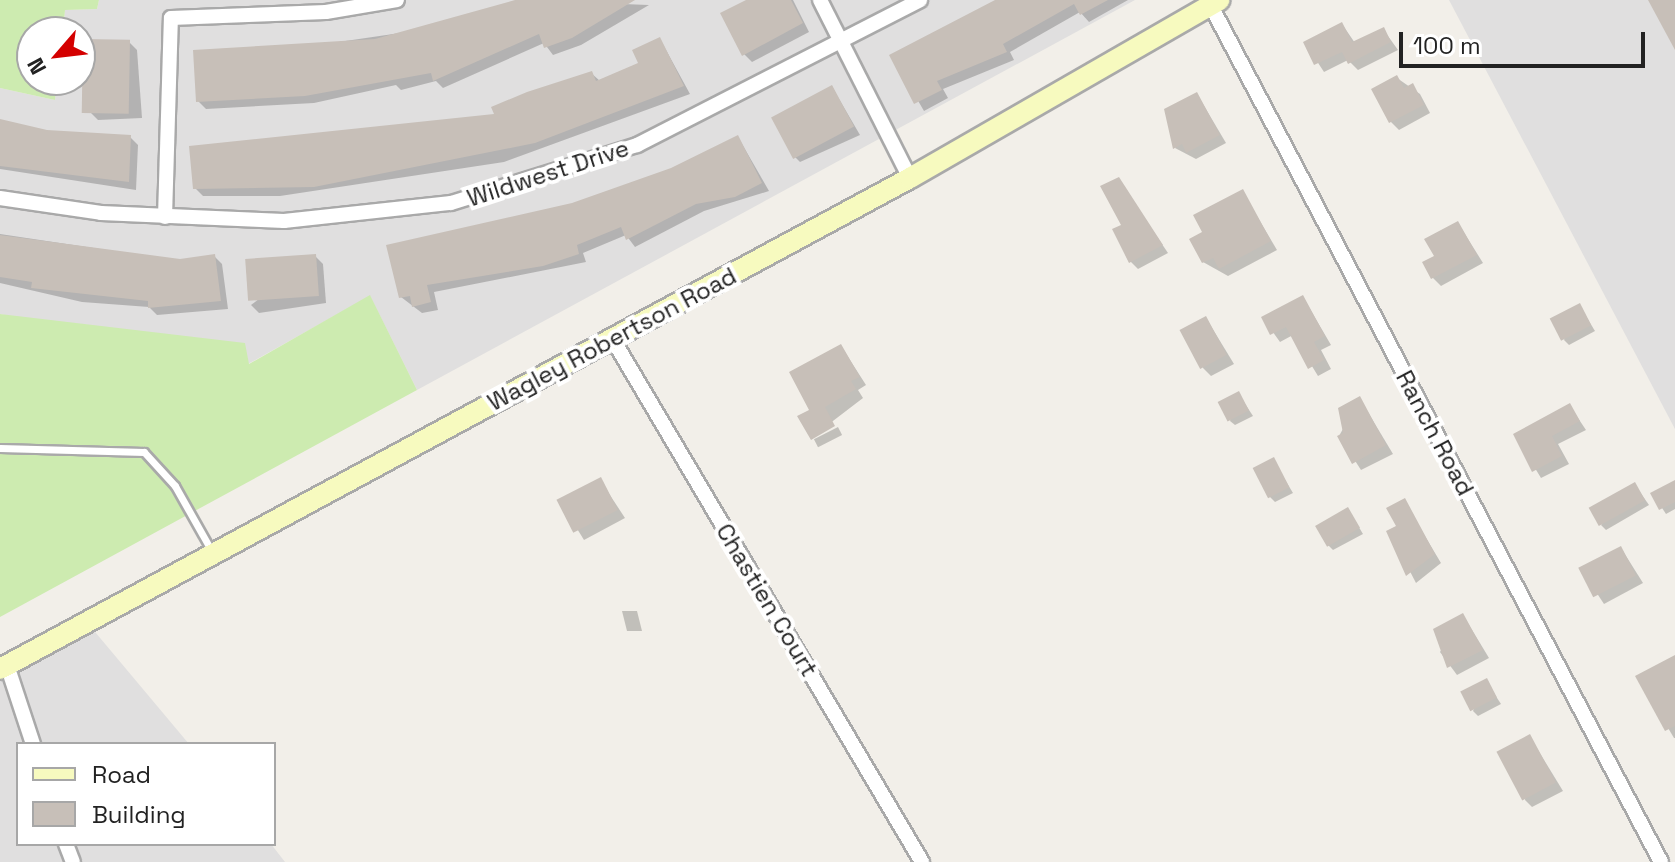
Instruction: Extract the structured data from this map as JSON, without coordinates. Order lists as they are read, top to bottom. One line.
{"streets":{"street":["Wildwest Drive","Wagley Robertson Road","Ranch Road","Chastien Court"]},"crossings":[["Wagley Robertson Road","Ranch Road"],["Wagley Robertson Road","Chastien Court"]],"legend":["Road","Building"],"scale_bar":"100 m","north":"bottom left"}
